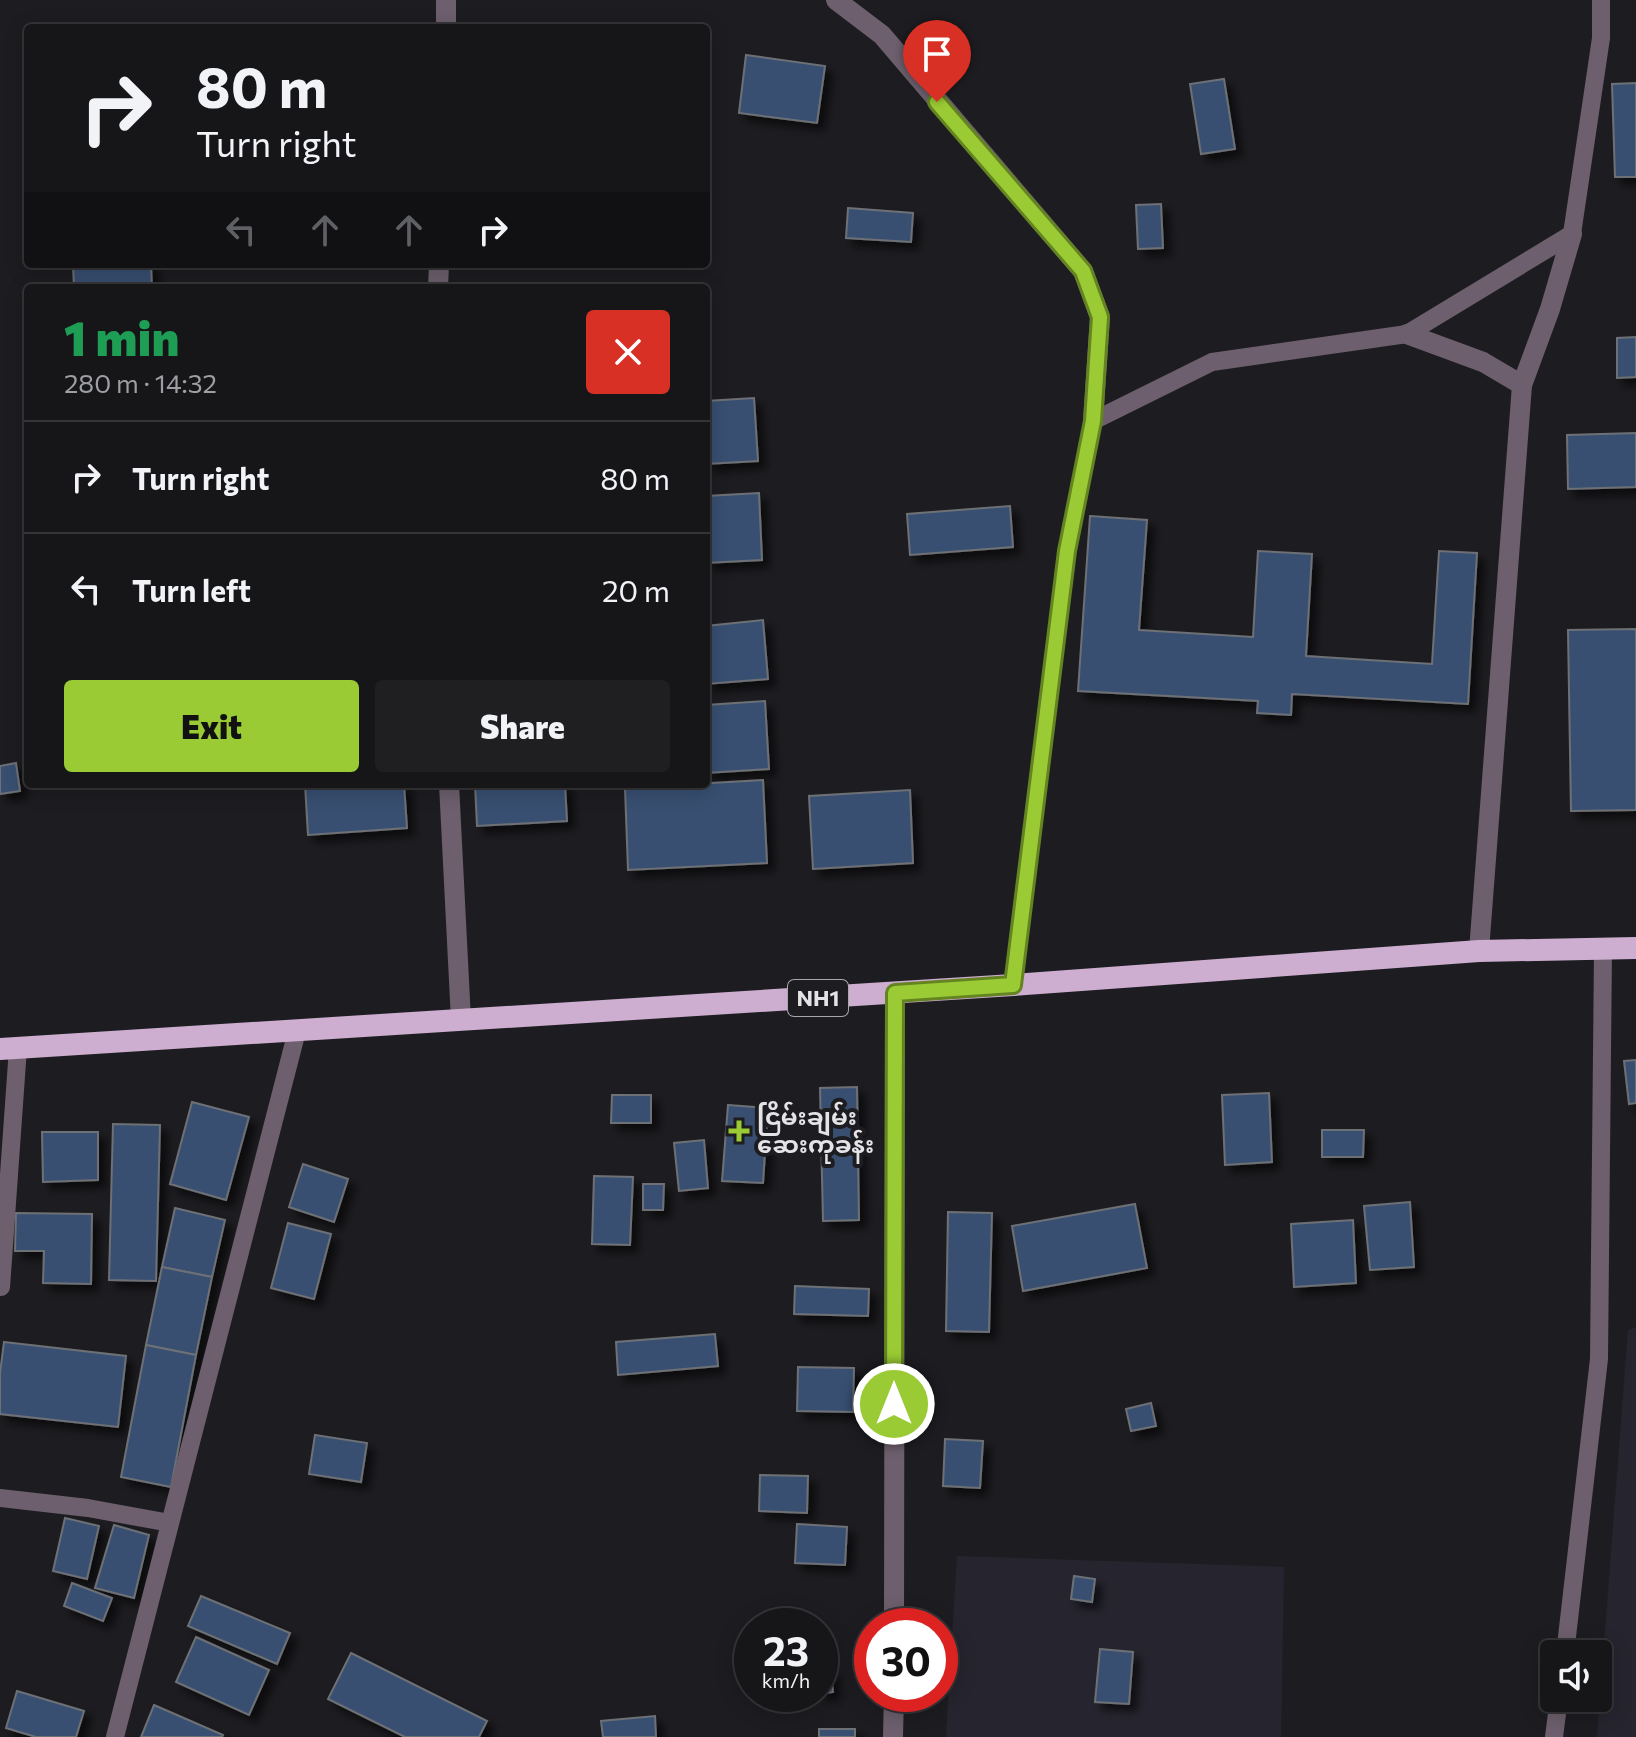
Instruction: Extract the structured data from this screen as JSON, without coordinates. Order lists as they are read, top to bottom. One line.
{"streets":{"highway":["NH1"]},"places":{"health":["ငြိမ်းချမ်း ဆေးကုခန်း"]},"page":{"turn":["80 m","Turn right"],"heading":["1 min","280 m · 14:32"],"list":[{"name":"Turn right","value":"80 m"},{"name":"Turn left","value":"20 m"}],"buttons":["Exit","Share"],"speed":"23 km/h","limit":"30"}}
